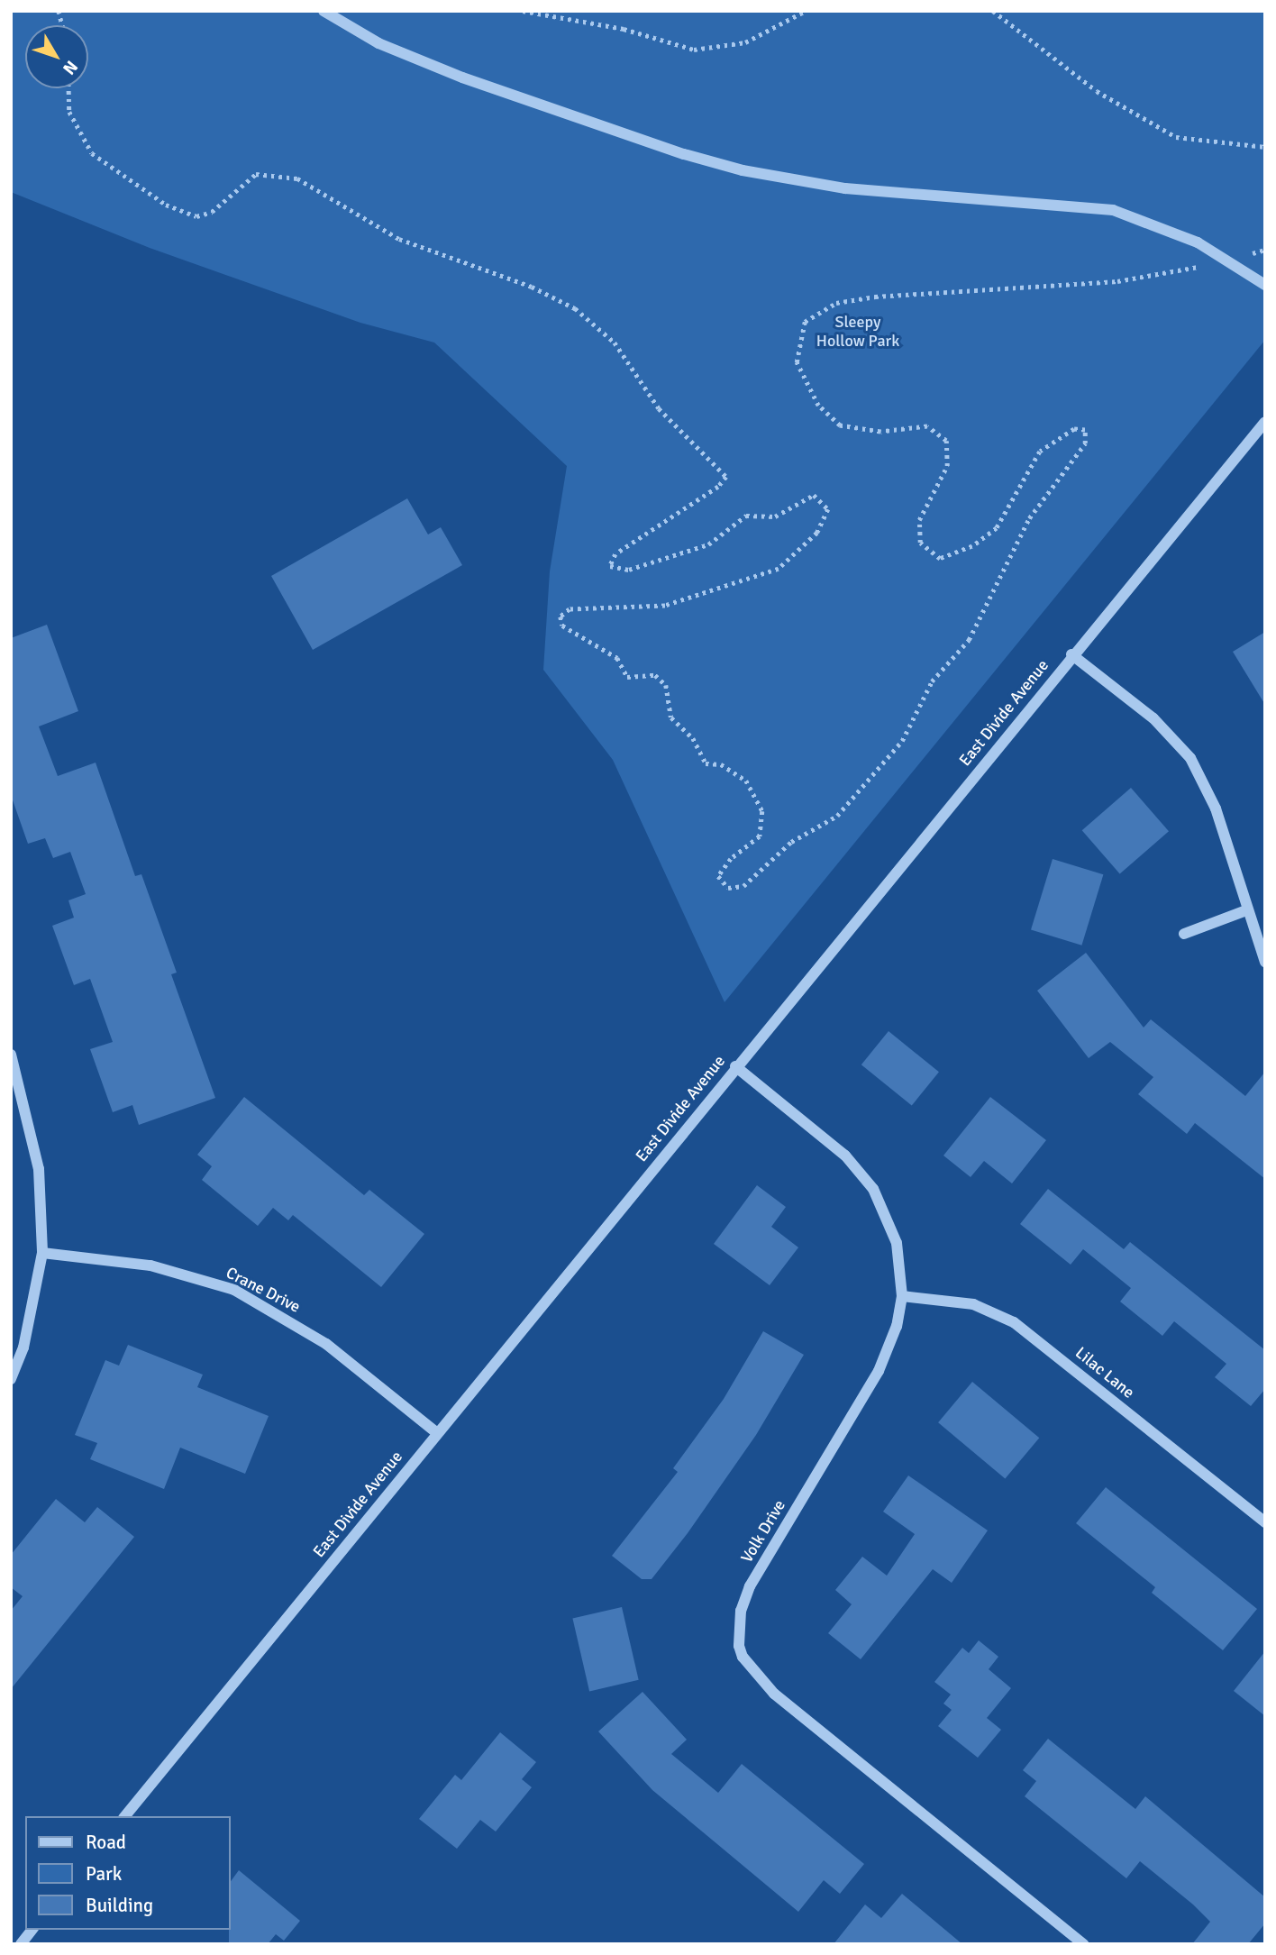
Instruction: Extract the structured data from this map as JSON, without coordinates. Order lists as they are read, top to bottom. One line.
{"streets":{"street":["East Divide Avenue","Crane Drive","Lilac Lane","Volk Drive"]},"crossings":[["East Divide Avenue","Crane Drive"],["East Divide Avenue","Volk Drive"],["Lilac Lane","Volk Drive"]],"parks":["Sleepy Hollow Park"],"legend":["Road","Park","Building"],"north":"bottom right"}
